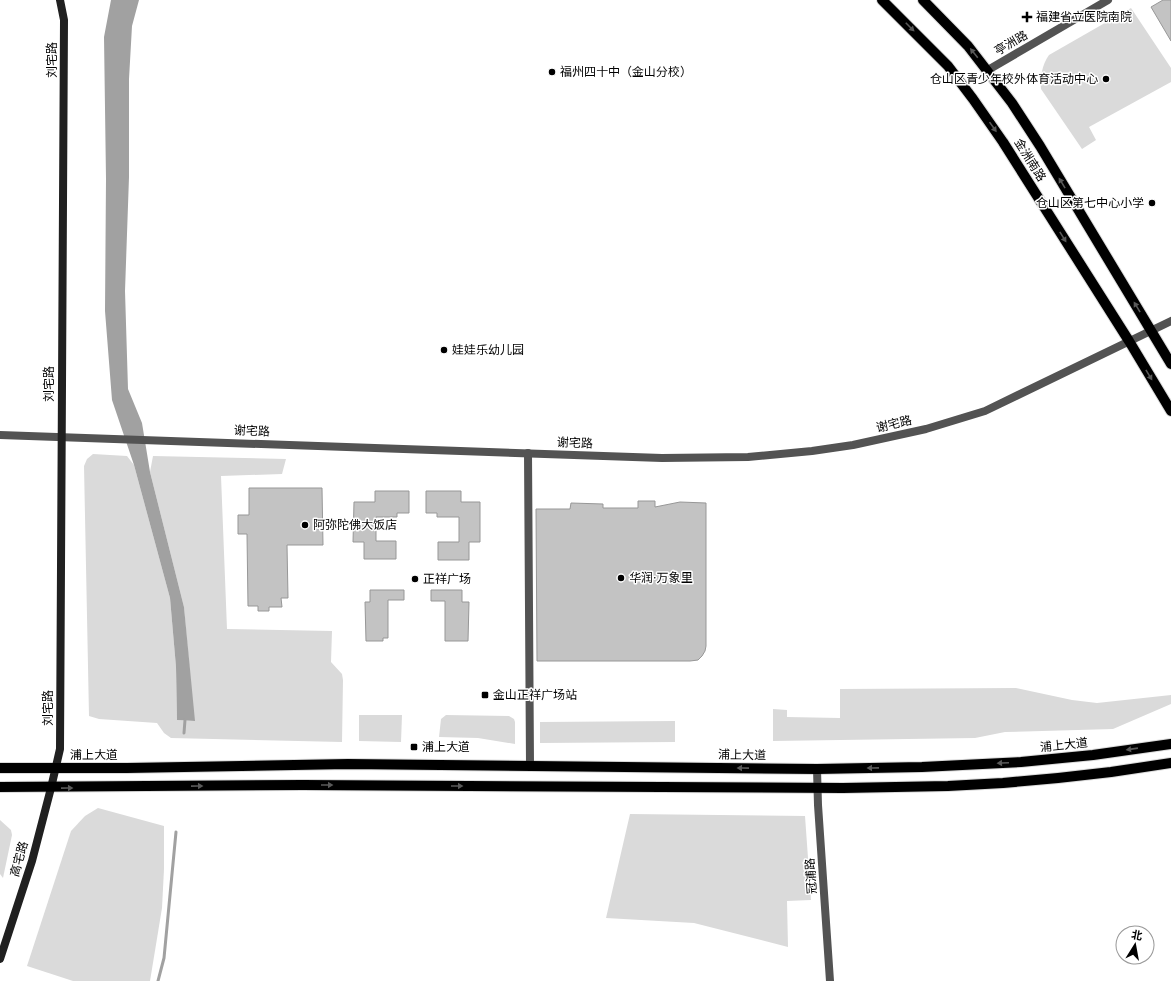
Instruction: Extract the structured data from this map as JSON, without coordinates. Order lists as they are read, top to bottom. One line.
{"streets":{"main road":["刘宅路","金洲南路","浦上大道","高宅路"],"street":["亭洲路","谢宅路","冠浦路"]},"crossings":[["亭洲路","金洲南路"],["刘宅路","谢宅路"],["刘宅路","浦上大道"],["刘宅路","高宅路"],["金洲南路","谢宅路"],["浦上大道","冠浦路"]],"places":{"health":["福建省立医院南院"],"other":["福州四十中（金山分校）","仓山区青少年校外体育活动中心","仓山区第七中心小学","娃娃乐幼儿园","阿弥陀佛大饭店","华润·万象里","正祥广场"],"transit":["金山正祥广场站","浦上大道"]},"north":"top"}
